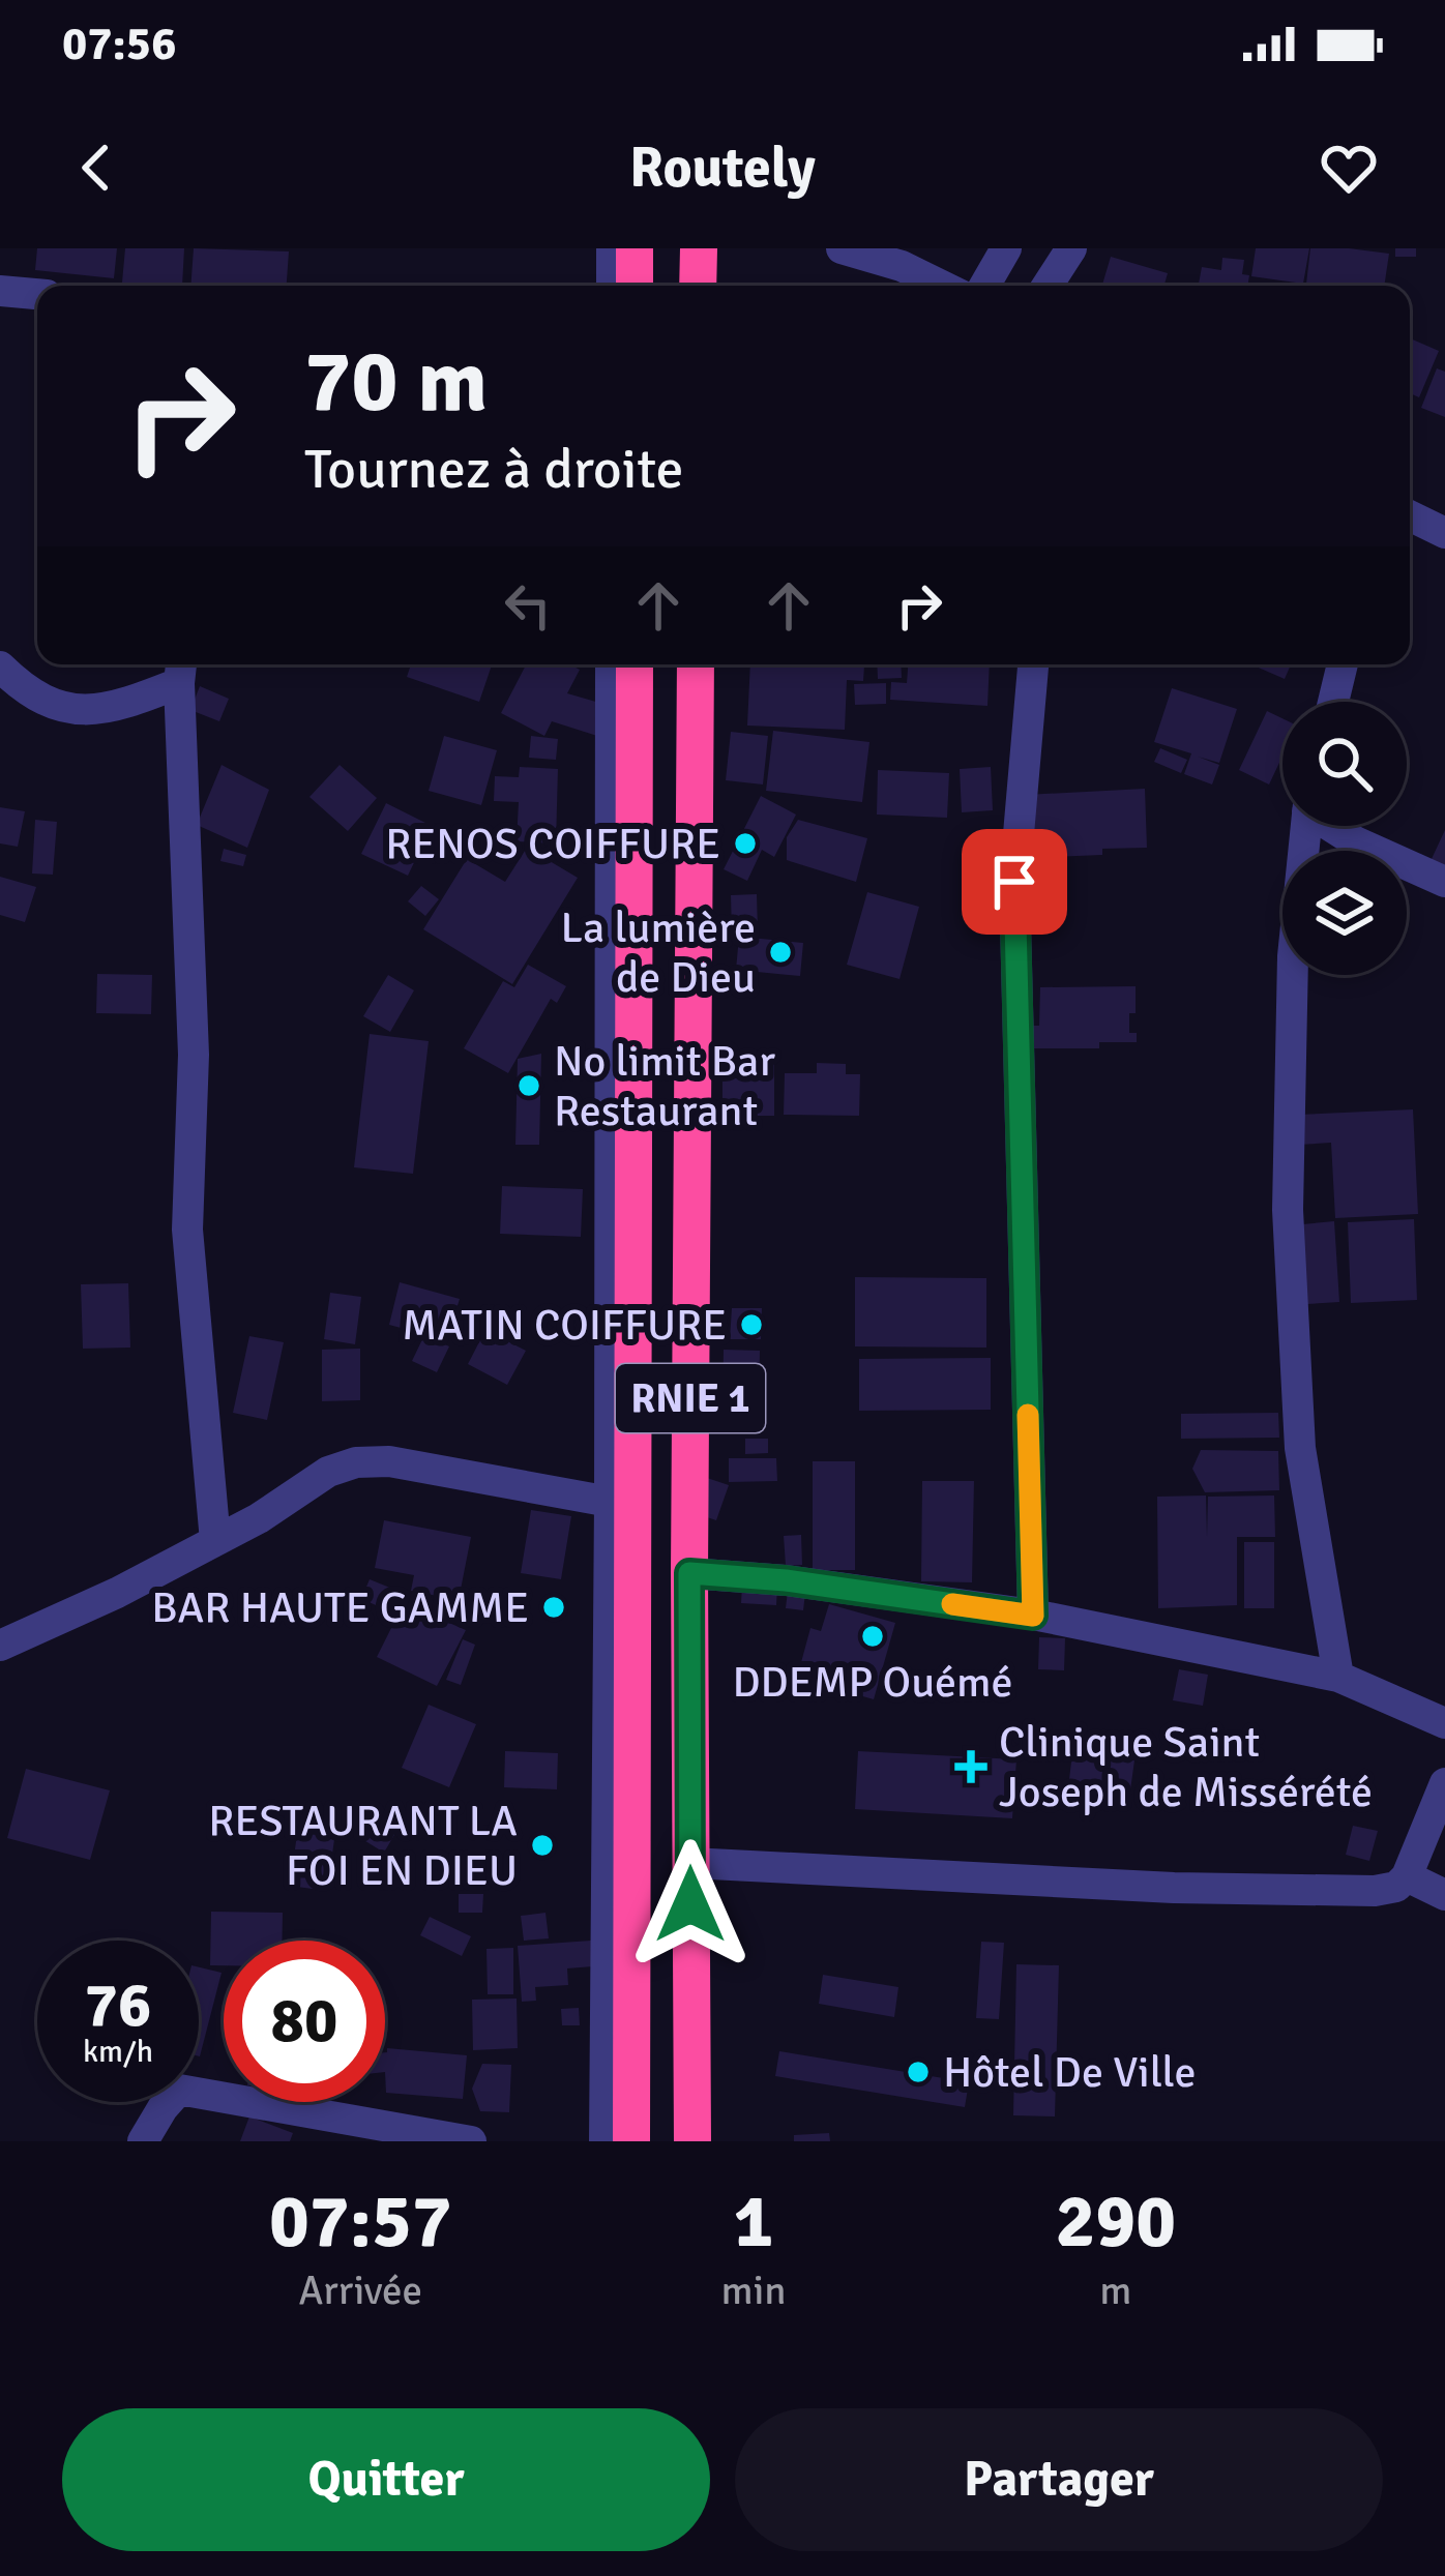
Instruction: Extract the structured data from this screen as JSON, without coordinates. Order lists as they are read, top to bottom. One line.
{"streets":{"highway":["RNIE 1"]},"places":{"other":["RENOS COIFFURE","La lumière de Dieu","No limit Bar Restaurant","MATIN COIFFURE","BAR HAUTE GAMME","DDEMP Ouémé","RESTAURANT LA FOI EN DIEU","Hôtel De Ville"],"health":["Clinique Saint Joseph de Missérété"]},"page":{"status":"07:56","header":"Routely","turn":["70 m","Tournez à droite"],"speed":"76 km/h","limit":"80","eta":["07:57","Arrivée","1","min","290","m"],"buttons":["Quitter","Partager"]}}
